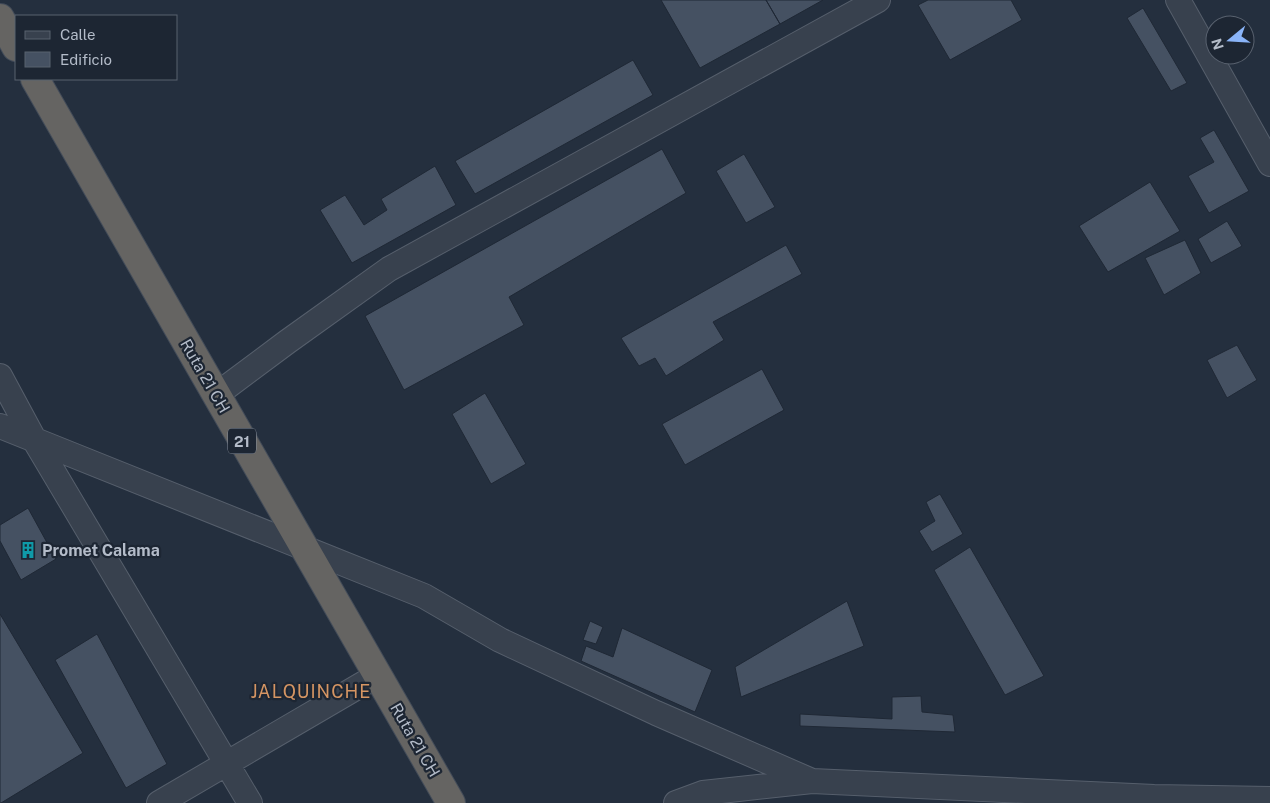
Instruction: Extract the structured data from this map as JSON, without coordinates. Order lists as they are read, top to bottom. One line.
{"streets":{"highway":["Ruta 21 CH","21"]},"districts":["JALQUINCHE"],"places":{"building":["Promet Calama"]},"legend":["Calle","Edificio"],"north":"left"}
